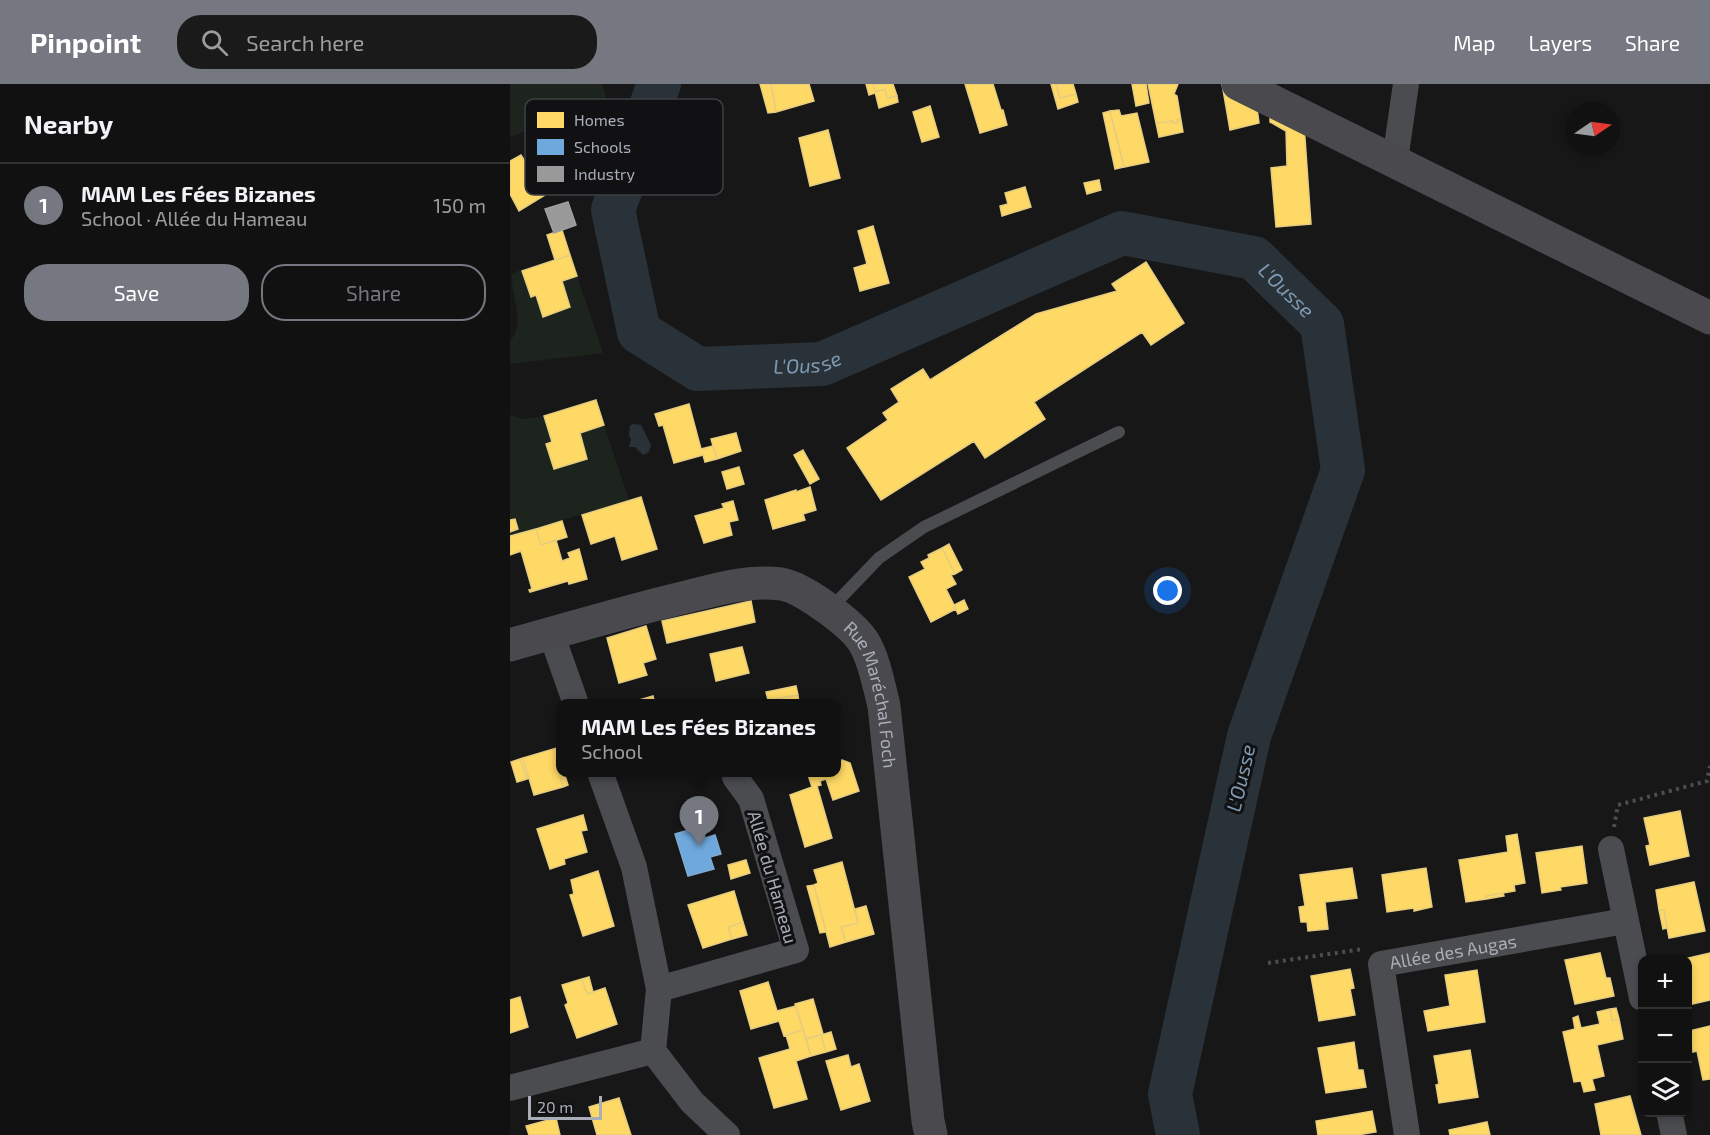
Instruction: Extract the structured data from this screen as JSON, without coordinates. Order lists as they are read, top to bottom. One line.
{"streets":{"street":["Rue Maréchal Foch","Allée du Hameau","Allée des Augas"]},"water":["L'Ousse"],"legend":["Homes","Schools","Industry"],"scale_bar":"20 m","north":"right","page":{"header":"Pinpoint","search":"Search here","nav":["Map","Layers","Share"],"heading":"Nearby","list":[{"mark":"1","name":"MAM Les Fées Bizanes","note":"School · Allée du Hameau","value":"150 m"}],"buttons":["Save","Share"],"popup":["MAM Les Fées Bizanes","School"],"pins":"1","map_buttons":["+","−"],"scale":"20 m"}}
